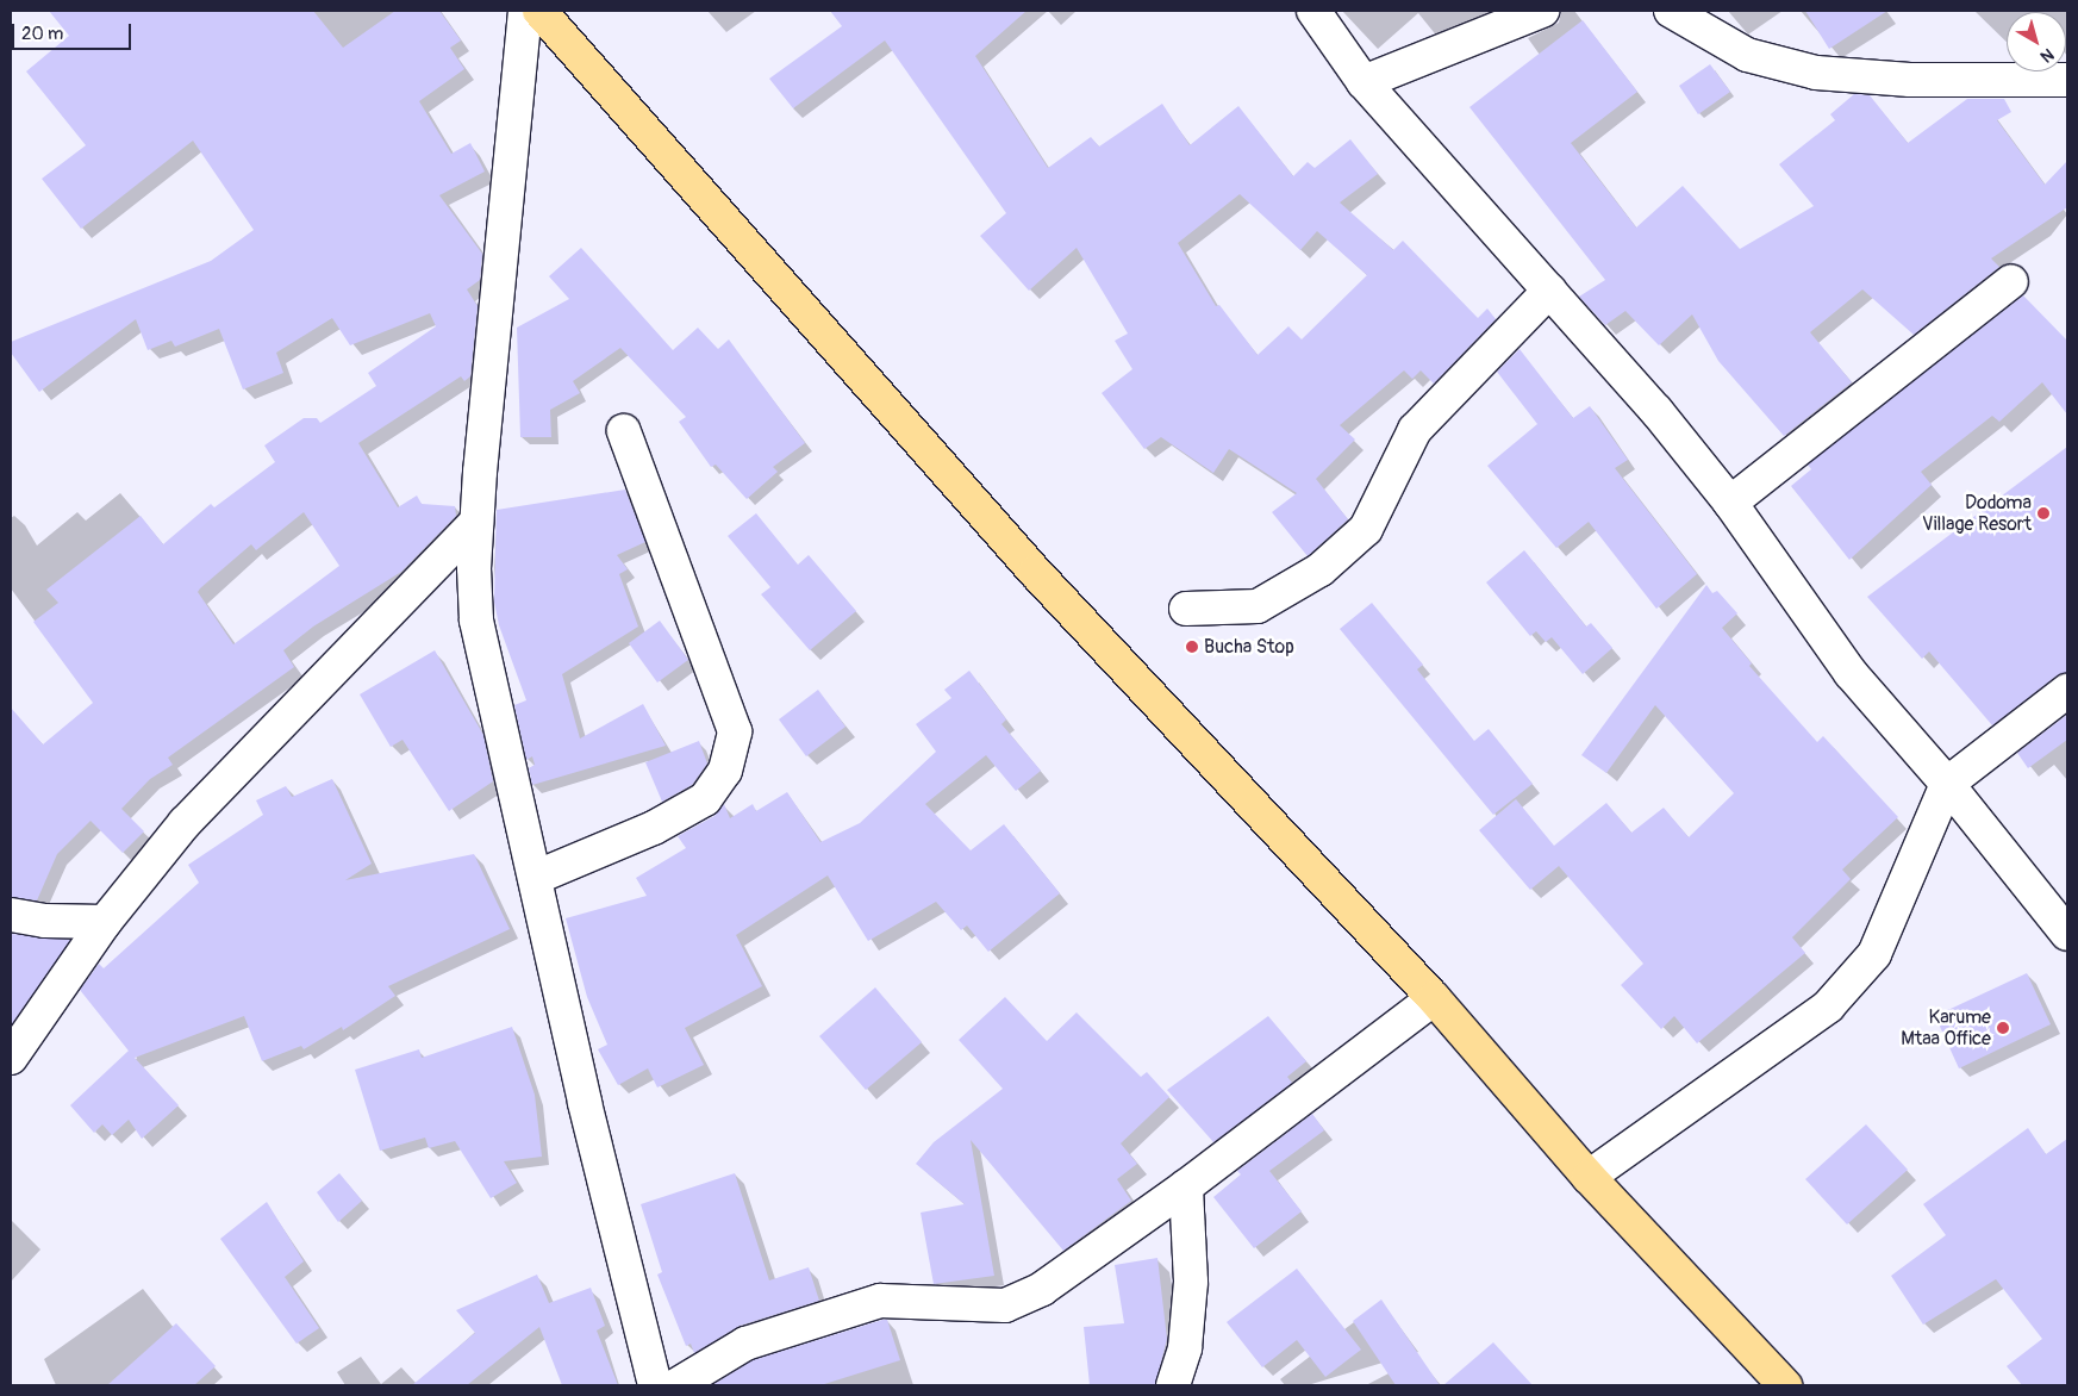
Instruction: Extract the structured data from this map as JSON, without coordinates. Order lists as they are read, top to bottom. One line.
{"places":["Dodoma Village Resort","Bucha Stop","Karume Mtaa Office"],"scale_bar":"20 m","north":"bottom right"}
